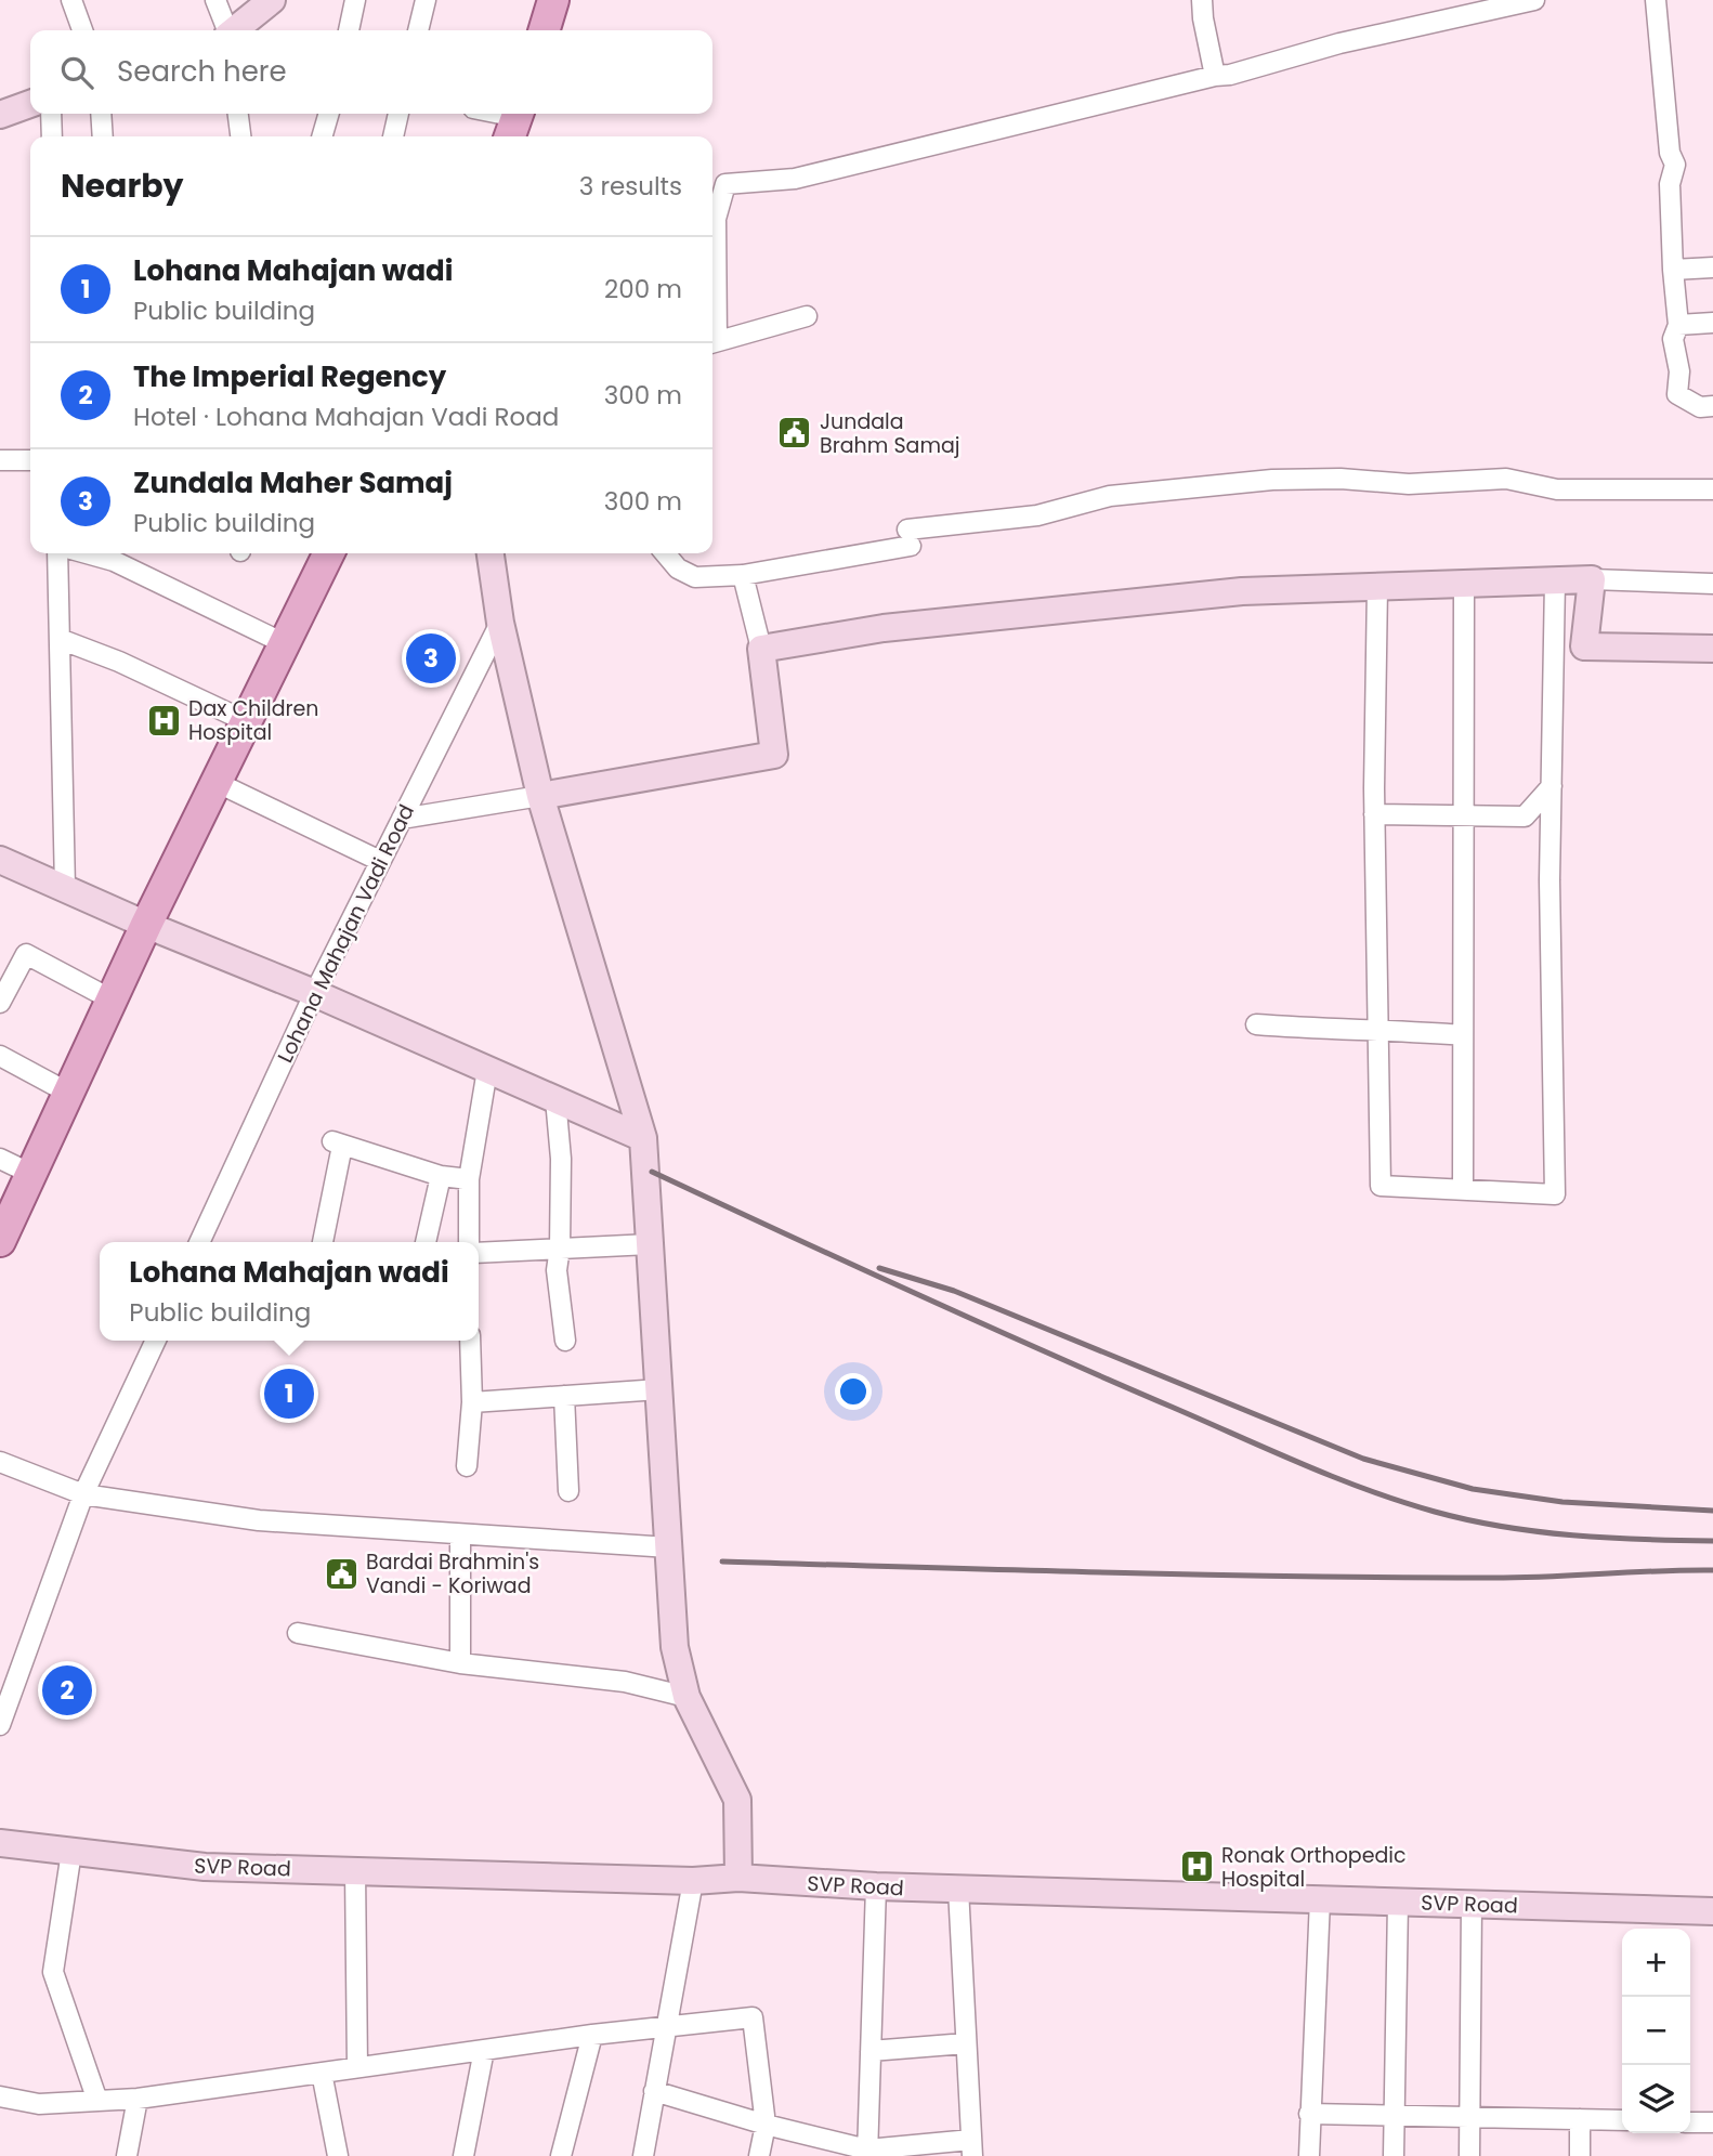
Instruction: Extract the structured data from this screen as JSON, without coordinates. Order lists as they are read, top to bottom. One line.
{"streets":{"street":["Lohana Mahajan Vadi Road","SVP Road"]},"places":{"public building":["Jundala Brahm Samaj","Bardai Brahmin's Vandi - Koriwad"],"hospital":["Dax Children Hospital","Ronak Orthopedic Hospital"]},"page":{"search":"Search here","heading":["Nearby","3 results"],"list":[{"mark":"1","name":"Lohana Mahajan wadi","note":"Public building","value":"200 m"},{"mark":"2","name":"The Imperial Regency","note":"Hotel · Lohana Mahajan Vadi Road","value":"300 m"},{"mark":"3","name":"Zundala Maher Samaj","note":"Public building","value":"300 m"}],"pins":["3","1","2"],"popup":["Lohana Mahajan wadi","Public building"],"map_buttons":["+","−"]}}
